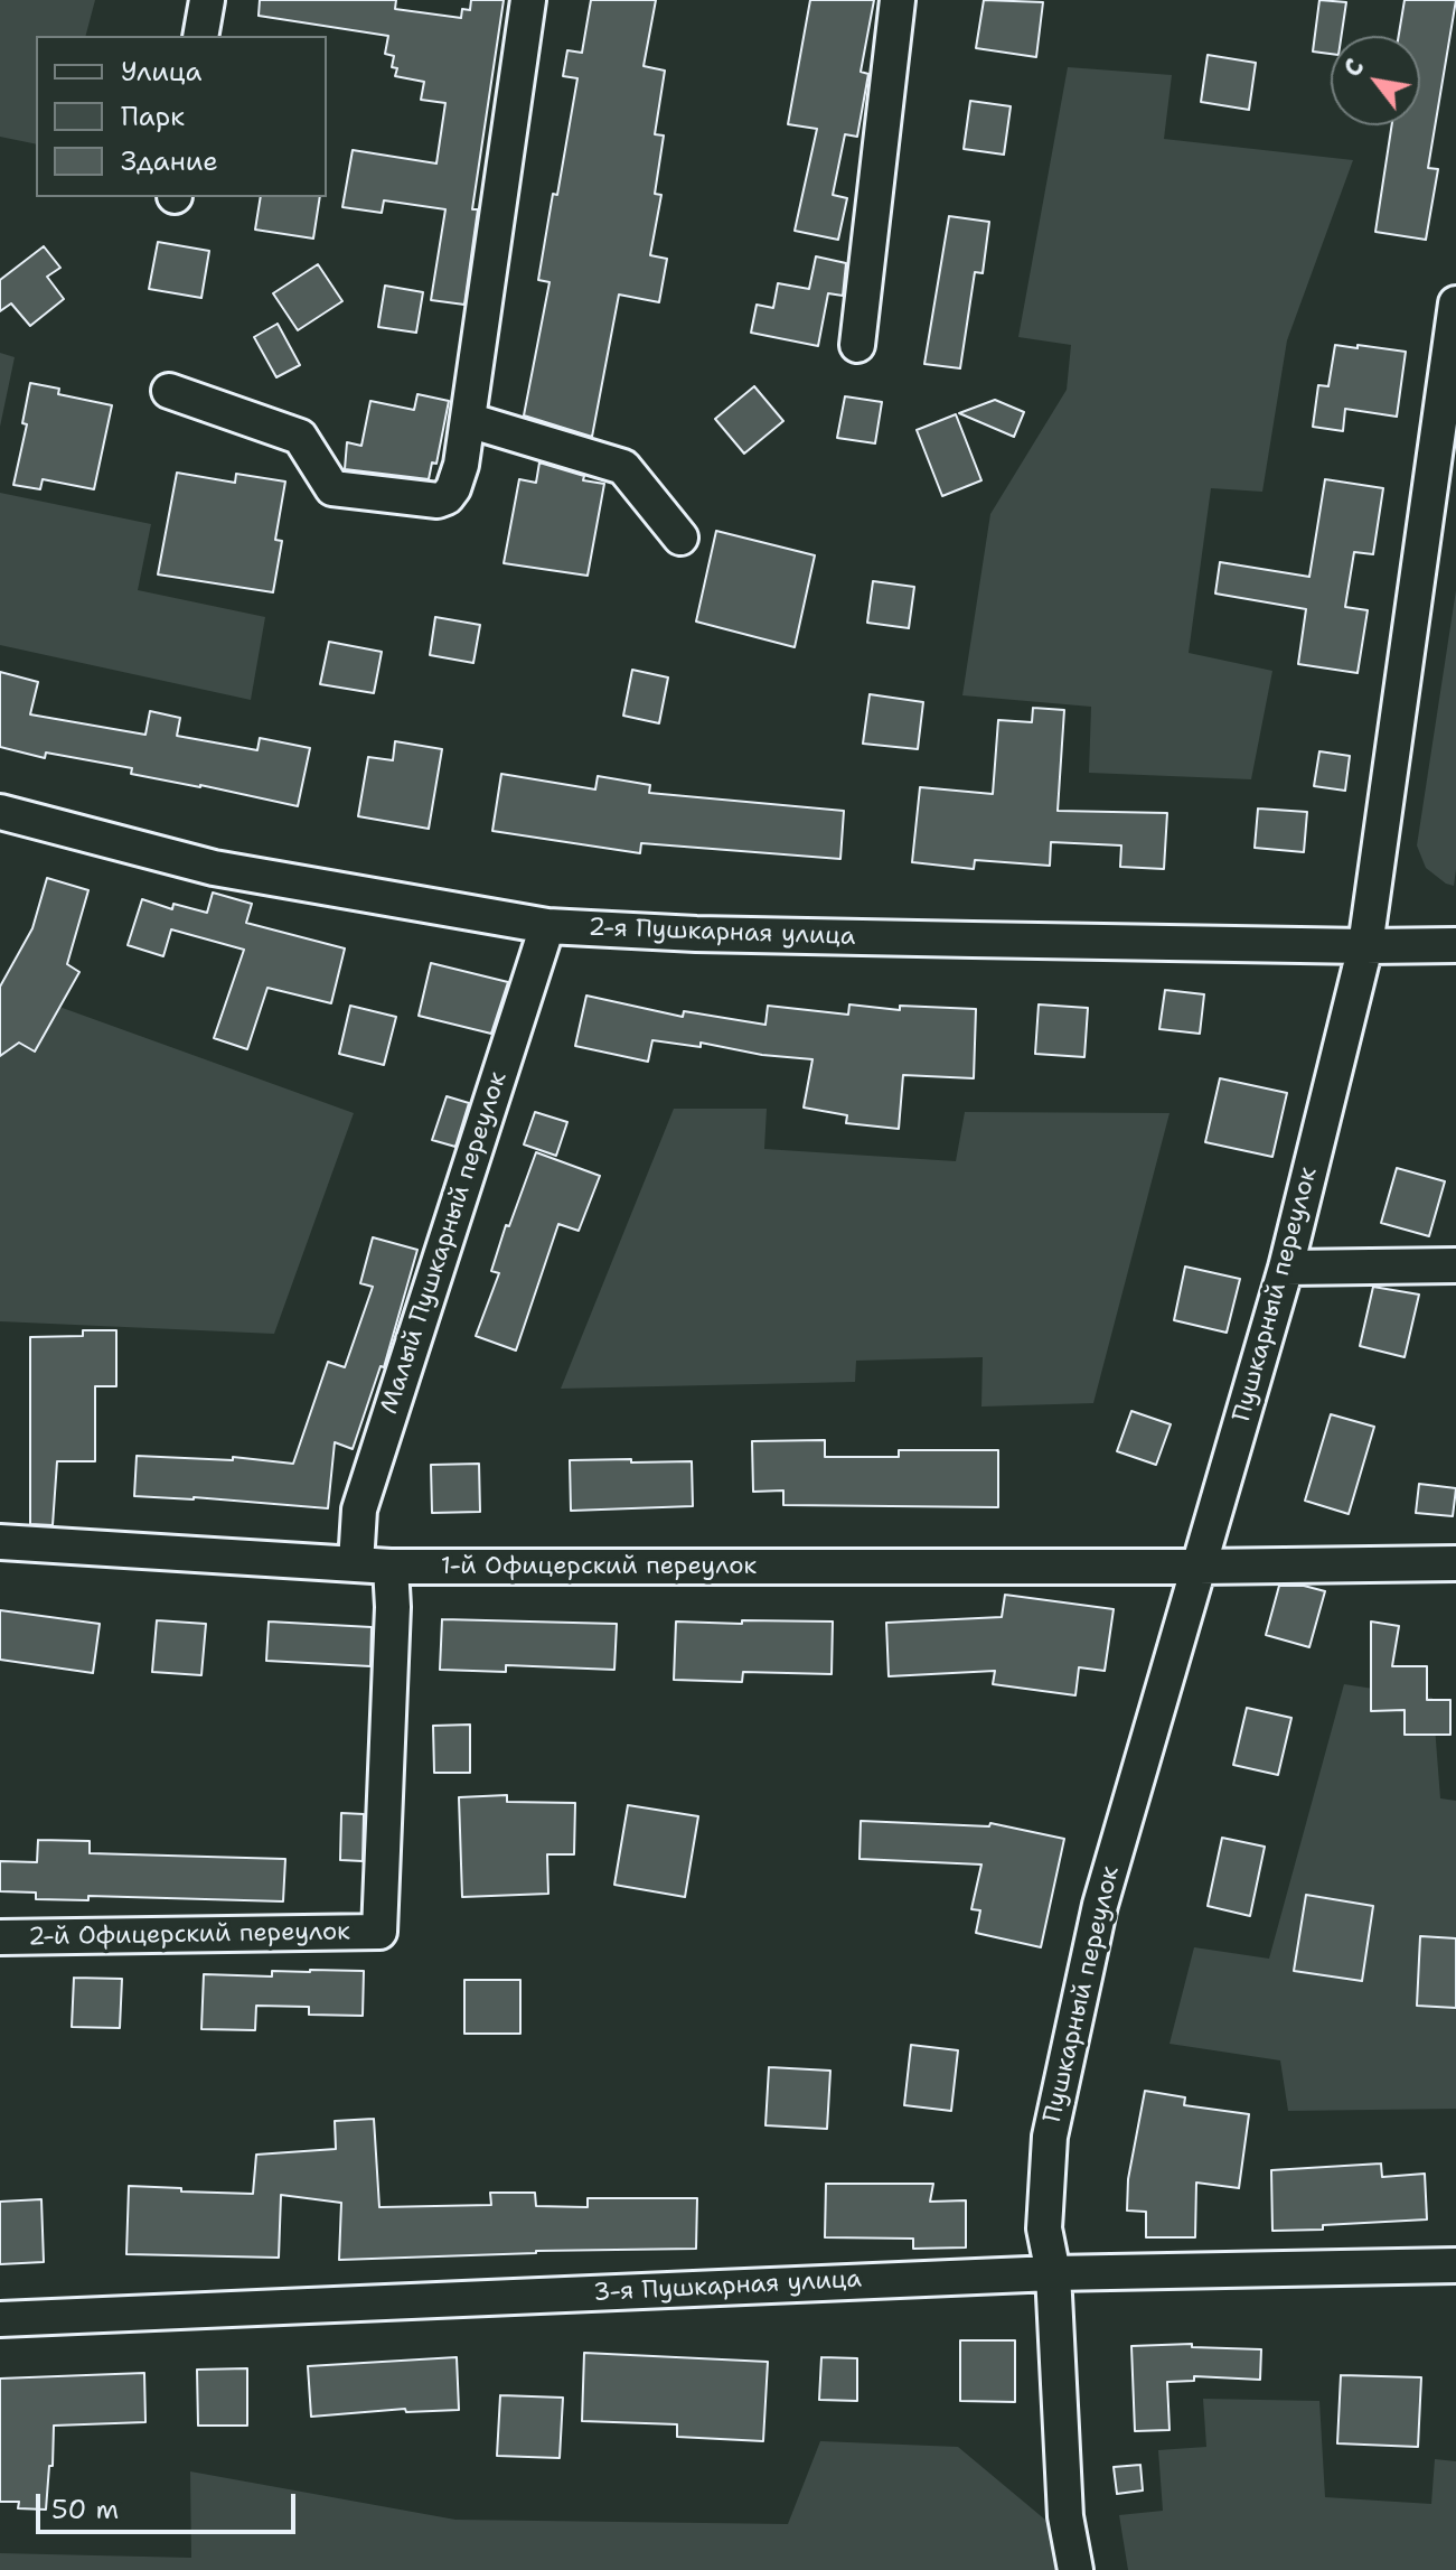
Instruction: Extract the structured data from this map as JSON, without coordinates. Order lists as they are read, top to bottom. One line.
{"streets":{"street":["2-я Пушкарная улица","Малый Пушкарный переулок","Пушкарный переулок","1-й Офицерский переулок","2-й Офицерский переулок","3-я Пушкарная улица"]},"crossings":[["2-я Пушкарная улица","Малый Пушкарный переулок"],["2-я Пушкарная улица","Пушкарный переулок"],["Малый Пушкарный переулок","1-й Офицерский переулок"],["Пушкарный переулок","1-й Офицерский переулок"],["Пушкарный переулок","3-я Пушкарная улица"],["1-й Офицерский переулок","2-й Офицерский переулок"]],"legend":["Улица","Парк","Здание"],"scale_bar":"50 m","north":"top left"}
